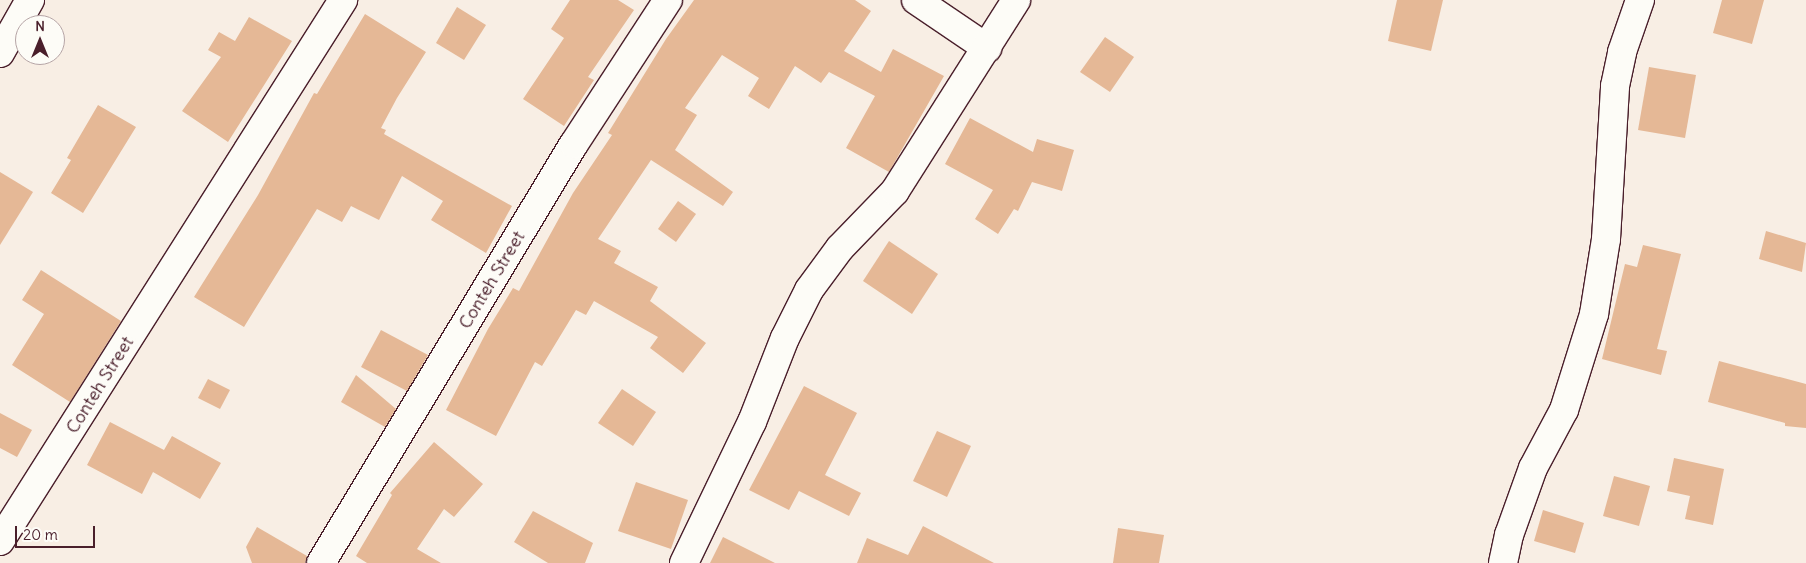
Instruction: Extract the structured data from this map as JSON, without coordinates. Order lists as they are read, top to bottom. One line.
{"streets":{"street":["Conteh Street"]},"scale_bar":"20 m","north":"top"}
